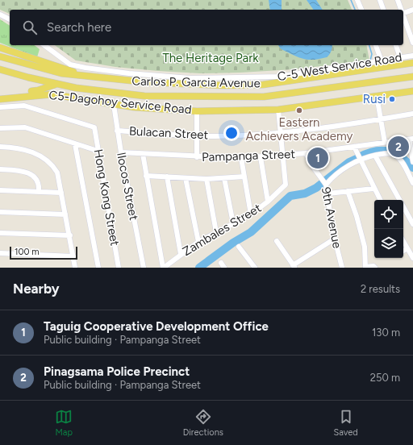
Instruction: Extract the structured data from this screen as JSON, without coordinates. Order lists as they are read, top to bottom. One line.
{"streets":{"main road":["Carlos P. Garcia Avenue","C5-Dagohoy Service Road"],"street":["C-5 West Service Road","Bulacan Street","Pampanga Street","Ilocos Street","Hong Kong Street","9th Avenue","Zambales Street"]},"crossings":[["C5-Dagohoy Service Road","Ilocos Street"],["Bulacan Street","Ilocos Street"],["Pampanga Street","Ilocos Street"],["Pampanga Street","9th Avenue"],["Pampanga Street","Zambales Street"]],"parks":["The Heritage Park"],"places":["Rusi","Eastern Achievers Academy"],"scale_bar":"100 m","page":{"search":"Search here","pins":["2","1"],"scale":"100 m","heading":["Nearby","2 results"],"list":[{"mark":"1","name":"Taguig Cooperative Development Office","note":"Public building · Pampanga Street","value":"130 m"},{"mark":"2","name":"Pinagsama Police Precinct","note":"Public building · Pampanga Street","value":"250 m"}],"nav":["Map","Directions","Saved"]}}
